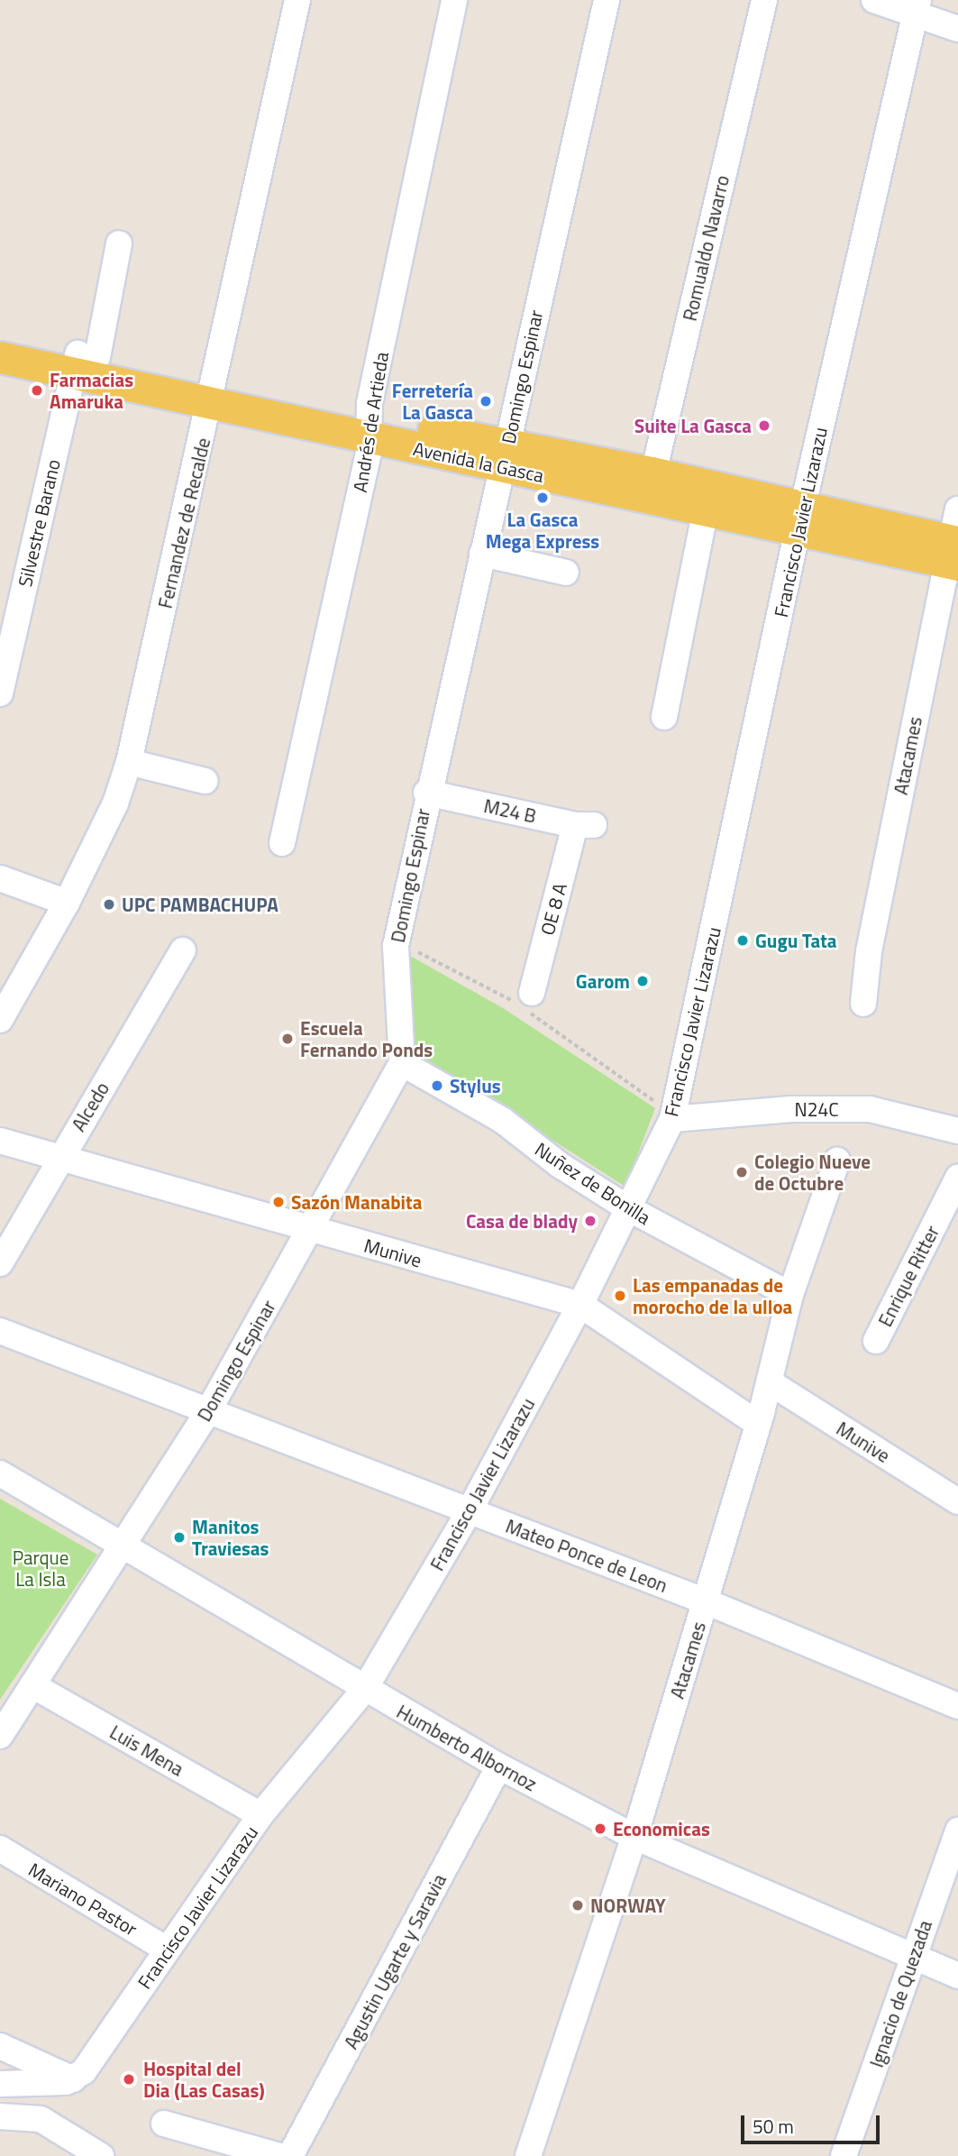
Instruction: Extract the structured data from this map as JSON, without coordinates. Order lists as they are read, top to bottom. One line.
{"streets":{"main road":["Avenida la Gasca"],"street":["Romualdo Navarro","Domingo Espinar","Andrés de Artieda","Francisco Javier Lizarazu","Silvestre Barano","Fernandez de Recalde","Atacames","M24 B","OE 8 A","Alcedo","N24C","Nuñez de Bonilla","Munive","Enrique Ritter","Mateo Ponce de Leon","Humberto Albornoz","Luis Mena","Mariano Pastor","Agustin Ugarte y Saravia","Ignacio de Quezada"]},"crossings":[["Romualdo Navarro","Avenida la Gasca"],["Domingo Espinar","Avenida la Gasca"],["Domingo Espinar","M24 B"],["Domingo Espinar","Nuñez de Bonilla"],["Domingo Espinar","Munive"],["Domingo Espinar","Mateo Ponce de Leon"],["Domingo Espinar","Humberto Albornoz"],["Domingo Espinar","Luis Mena"],["Andrés de Artieda","Avenida la Gasca"],["Avenida la Gasca","Francisco Javier Lizarazu"],["Avenida la Gasca","Silvestre Barano"],["Avenida la Gasca","Fernandez de Recalde"],["Avenida la Gasca","Atacames"],["Francisco Javier Lizarazu","N24C"],["Francisco Javier Lizarazu","Nuñez de Bonilla"],["Francisco Javier Lizarazu","Munive"],["Francisco Javier Lizarazu","Mateo Ponce de Leon"],["Francisco Javier Lizarazu","Humberto Albornoz"],["Francisco Javier Lizarazu","Luis Mena"],["Francisco Javier Lizarazu","Mariano Pastor"],["Atacames","Nuñez de Bonilla"],["Atacames","Munive"],["Atacames","Mateo Ponce de Leon"],["Atacames","Humberto Albornoz"],["M24 B","OE 8 A"],["Alcedo","Munive"],["Humberto Albornoz","Agustin Ugarte y Saravia"],["Humberto Albornoz","Ignacio de Quezada"]],"parks":["Parque La Isla"],"places":["Farmacias Amaruka","Ferretería La Gasca","Suite La Gasca","La Gasca Mega Express","UPC PAMBACHUPA","Gugu Tata","Garom","Escuela Fernando Ponds","Stylus","Colegio Nueve de Octubre","Sazón Manabita","Casa de blady","Las empanadas de morocho de la ulloa","Manitos Traviesas","Economicas","NORWAY","Hospital del Dia (Las Casas)"],"scale_bar":"50 m"}
